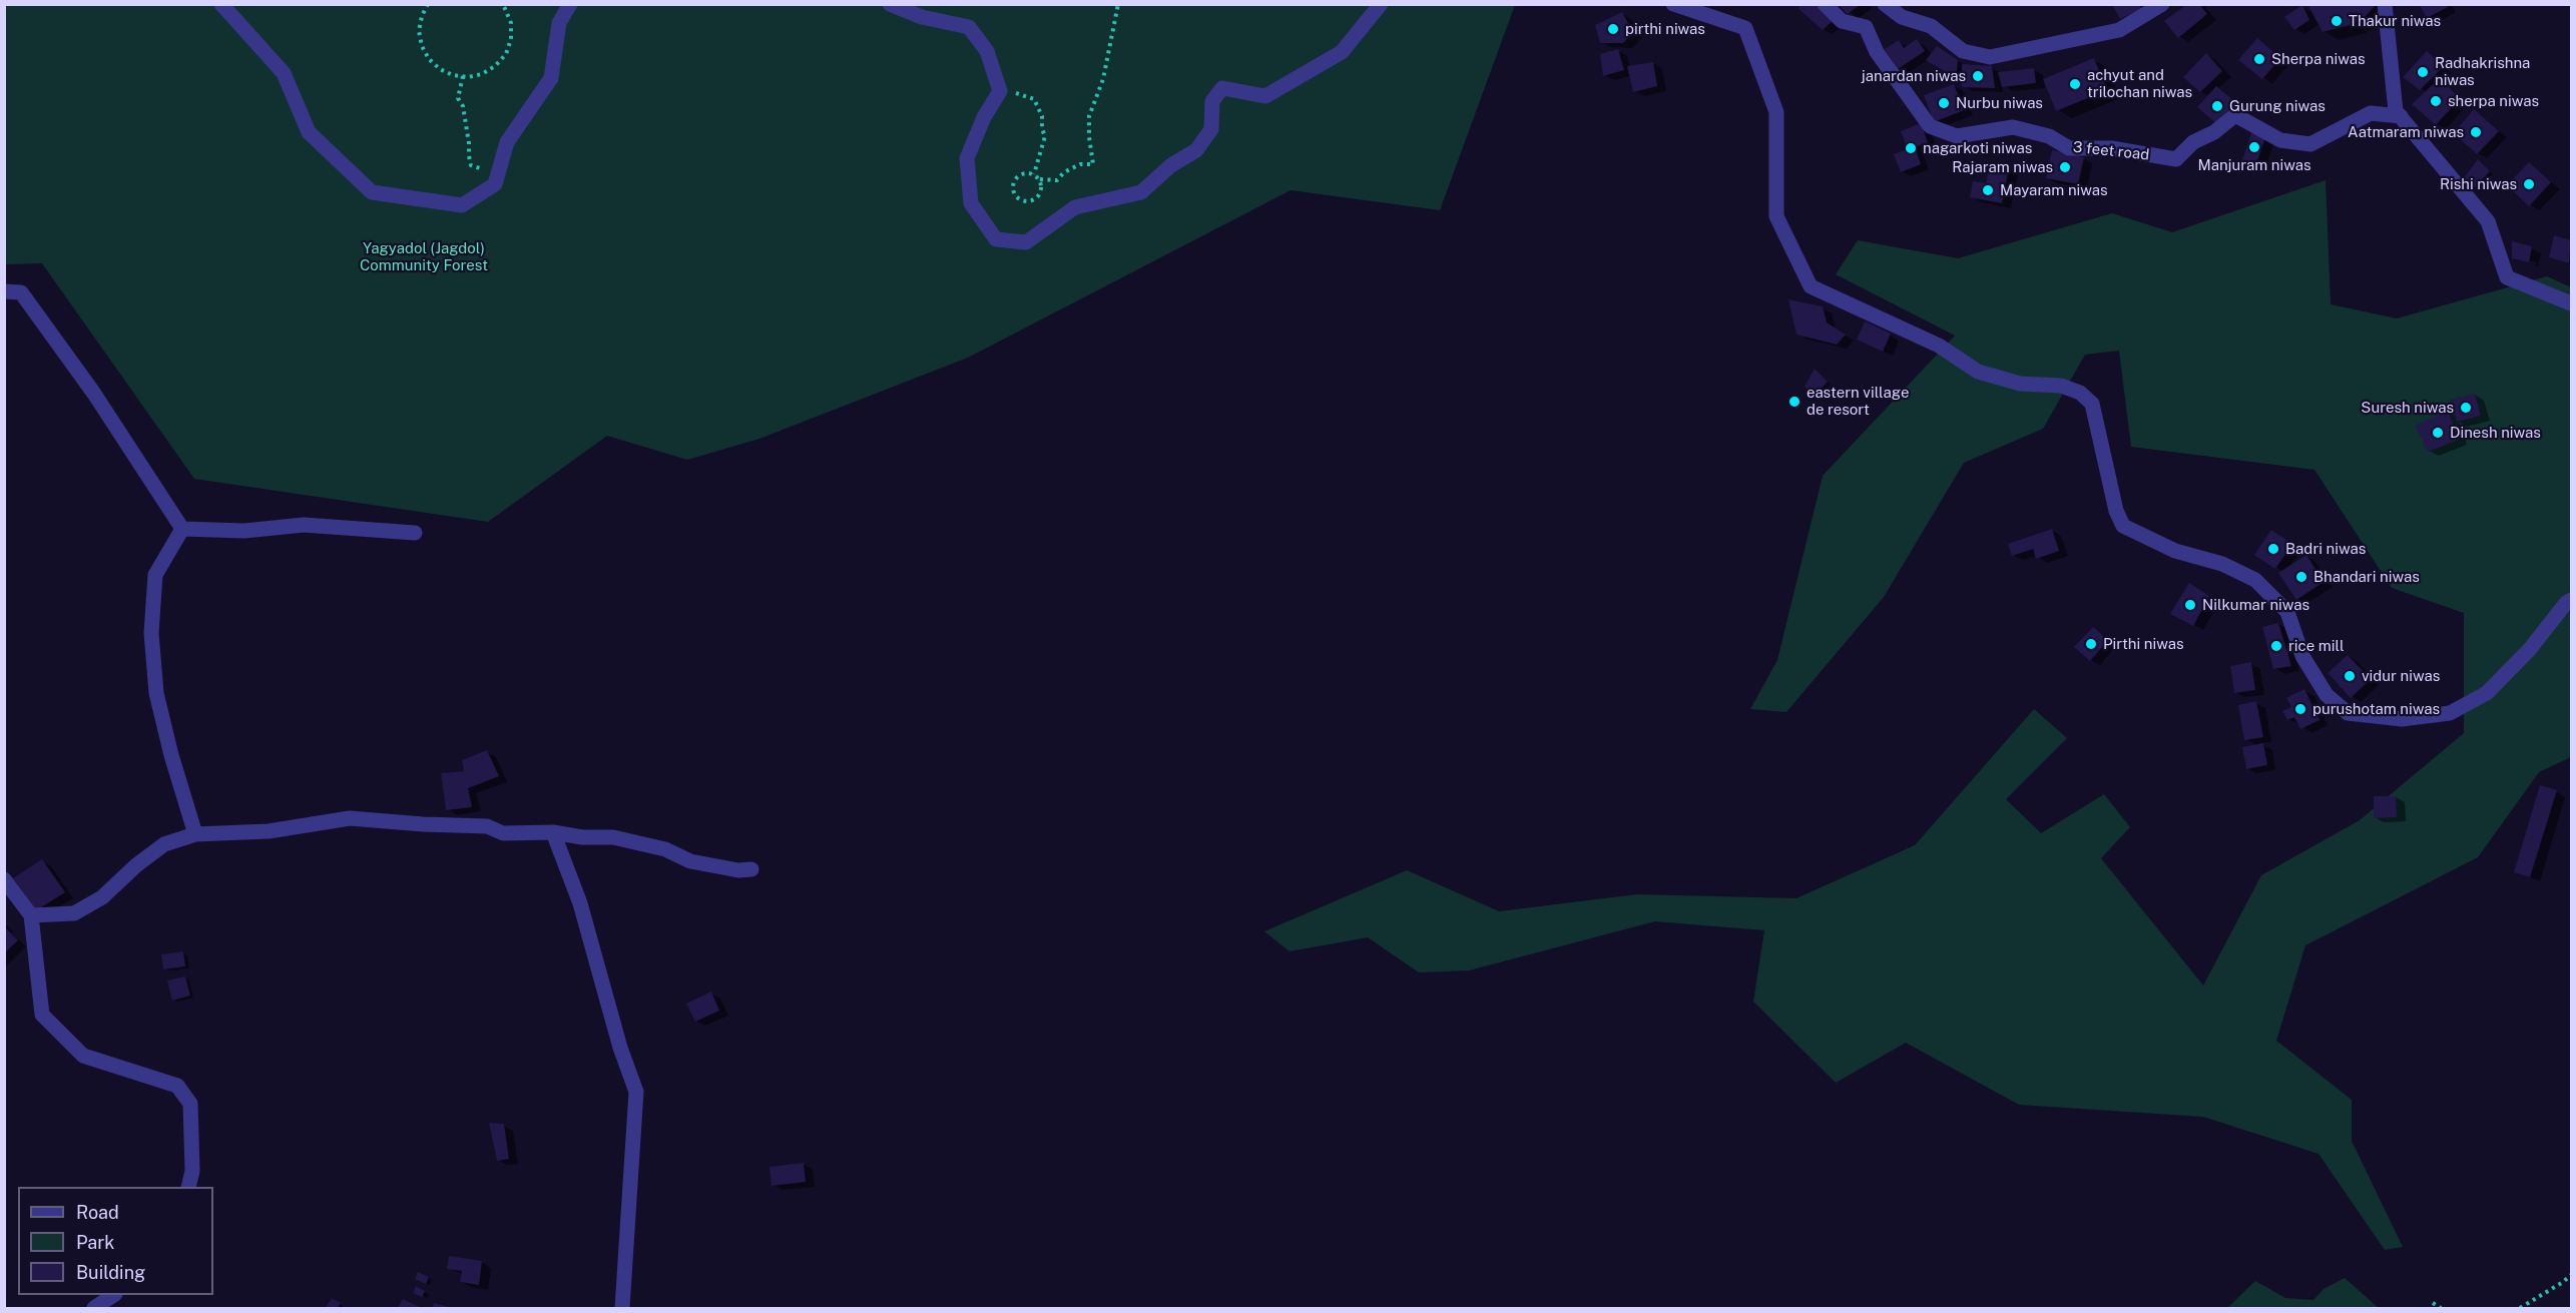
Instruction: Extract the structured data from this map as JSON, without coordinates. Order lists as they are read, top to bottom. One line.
{"streets":{"street":["3 feet road"]},"parks":["Yagyadol (Jagdol) Community Forest"],"places":["Thakur niwas","pirthi niwas","Sherpa niwas","Radhakrishna niwas","janardan niwas","achyut and trilochan niwas","sherpa niwas","Nurbu niwas","Gurung niwas","Aatmaram niwas","Manjuram niwas","nagarkoti niwas","Rajaram niwas","Rishi niwas","Mayaram niwas","eastern village de resort","Suresh niwas","Dinesh niwas","Badri niwas","Bhandari niwas","Nilkumar niwas","Pirthi niwas","rice mill","vidur niwas","purushotam niwas"],"legend":["Road","Park","Building"]}
